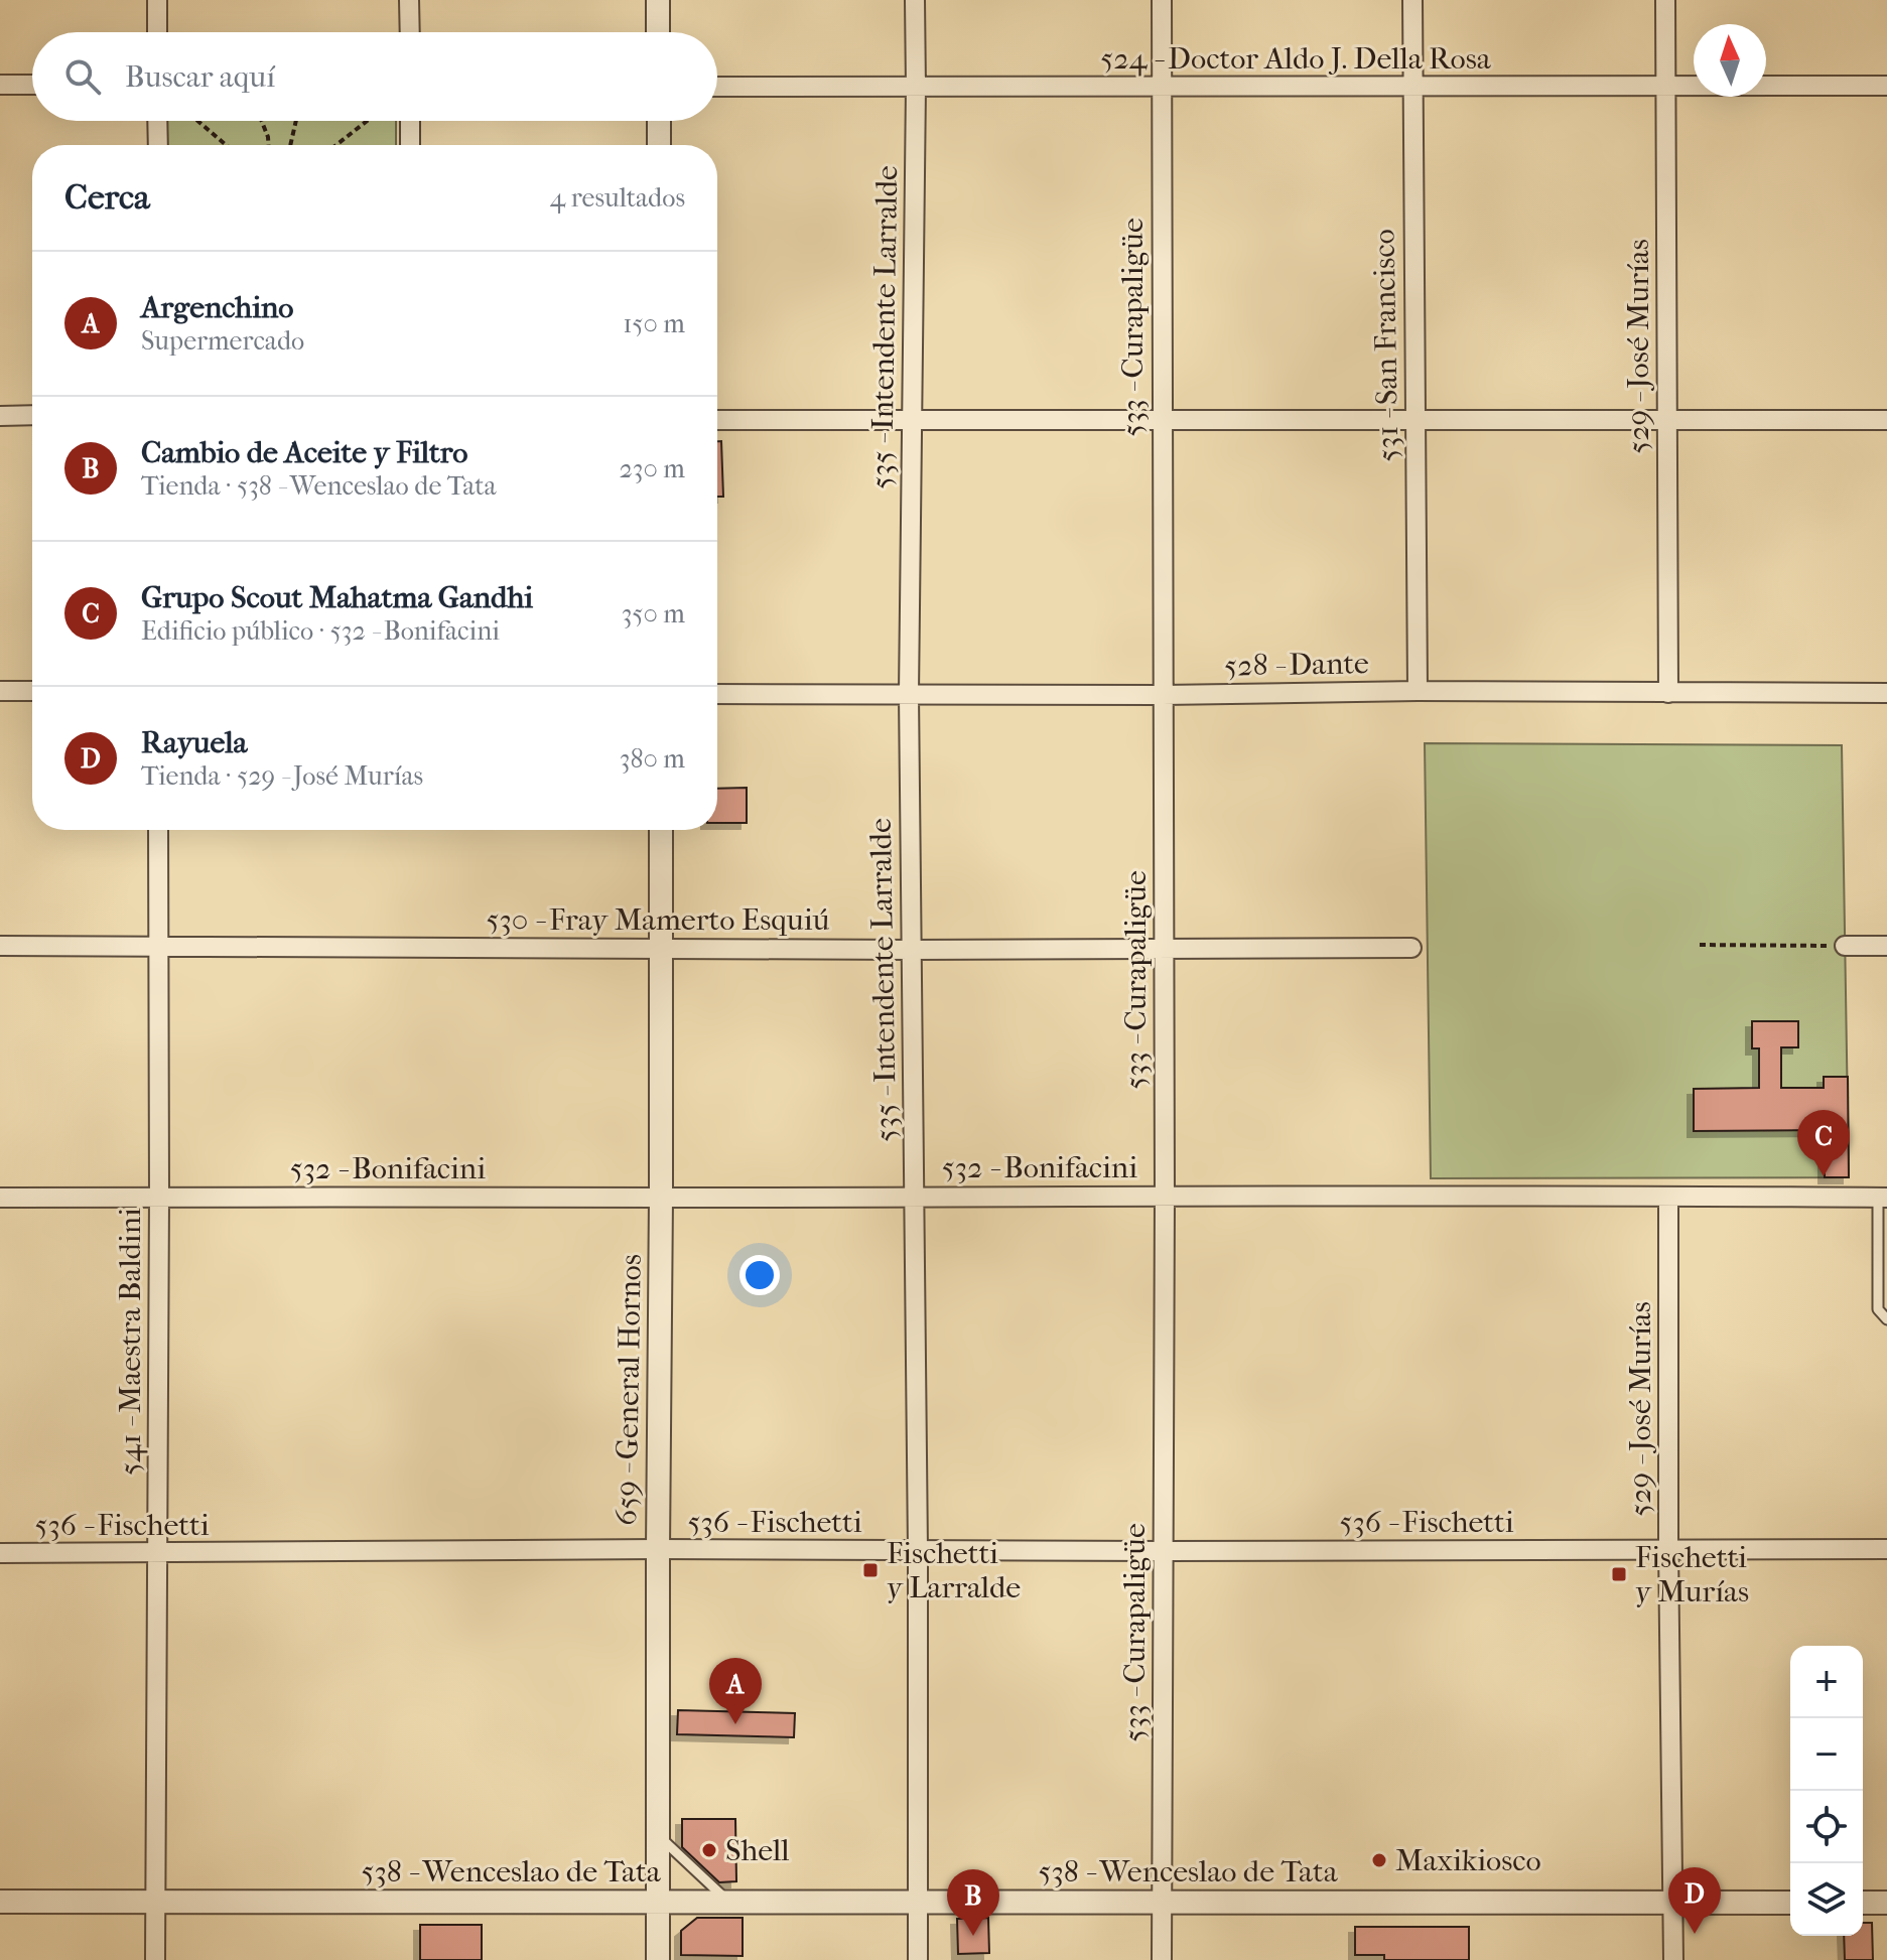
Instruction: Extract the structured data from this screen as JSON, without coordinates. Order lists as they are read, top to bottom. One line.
{"streets":{"street":["524 - Doctor Aldo J. Della Rosa","535 - Intendente Larralde","533 - Curapaligüe","531 - San Francisco","529 - José Murías","528 - Dante","530 - Fray Mamerto Esquiú","532 - Bonifacini","541 - Maestra Baldini","659 - General Hornos","536 - Fischetti","538 - Wenceslao de Tata"]},"crossings":[["524 - Doctor Aldo J. Della Rosa","535 - Intendente Larralde"],["524 - Doctor Aldo J. Della Rosa","533 - Curapaligüe"],["524 - Doctor Aldo J. Della Rosa","531 - San Francisco"],["524 - Doctor Aldo J. Della Rosa","529 - José Murías"],["535 - Intendente Larralde","528 - Dante"],["535 - Intendente Larralde","530 - Fray Mamerto Esquiú"],["535 - Intendente Larralde","532 - Bonifacini"],["535 - Intendente Larralde","536 - Fischetti"],["535 - Intendente Larralde","538 - Wenceslao de Tata"],["533 - Curapaligüe","528 - Dante"],["533 - Curapaligüe","530 - Fray Mamerto Esquiú"],["533 - Curapaligüe","532 - Bonifacini"],["533 - Curapaligüe","536 - Fischetti"],["533 - Curapaligüe","538 - Wenceslao de Tata"],["531 - San Francisco","528 - Dante"],["529 - José Murías","528 - Dante"],["529 - José Murías","532 - Bonifacini"],["529 - José Murías","536 - Fischetti"],["529 - José Murías","538 - Wenceslao de Tata"],["530 - Fray Mamerto Esquiú","541 - Maestra Baldini"],["530 - Fray Mamerto Esquiú","659 - General Hornos"],["532 - Bonifacini","541 - Maestra Baldini"],["532 - Bonifacini","659 - General Hornos"],["541 - Maestra Baldini","536 - Fischetti"],["541 - Maestra Baldini","538 - Wenceslao de Tata"],["659 - General Hornos","536 - Fischetti"],["659 - General Hornos","538 - Wenceslao de Tata"]],"places":{"transit":["Fischetti y Larralde","Fischetti y Murías"],"other":["Shell","Maxikiosco"]},"north":"top","page":{"search":"Buscar aquí","heading":["Cerca","4 resultados"],"list":[{"mark":"A","name":"Argenchino","note":"Supermercado","value":"150 m"},{"mark":"B","name":"Cambio de Aceite y Filtro","note":"Tienda · 538 - Wenceslao de Tata","value":"230 m"},{"mark":"C","name":"Grupo Scout Mahatma Gandhi","note":"Edificio público · 532 - Bonifacini","value":"350 m"},{"mark":"D","name":"Rayuela","note":"Tienda · 529 - José Murías","value":"380 m"}],"pins":["C","A","D","B"],"map_buttons":["+","−"]}}
